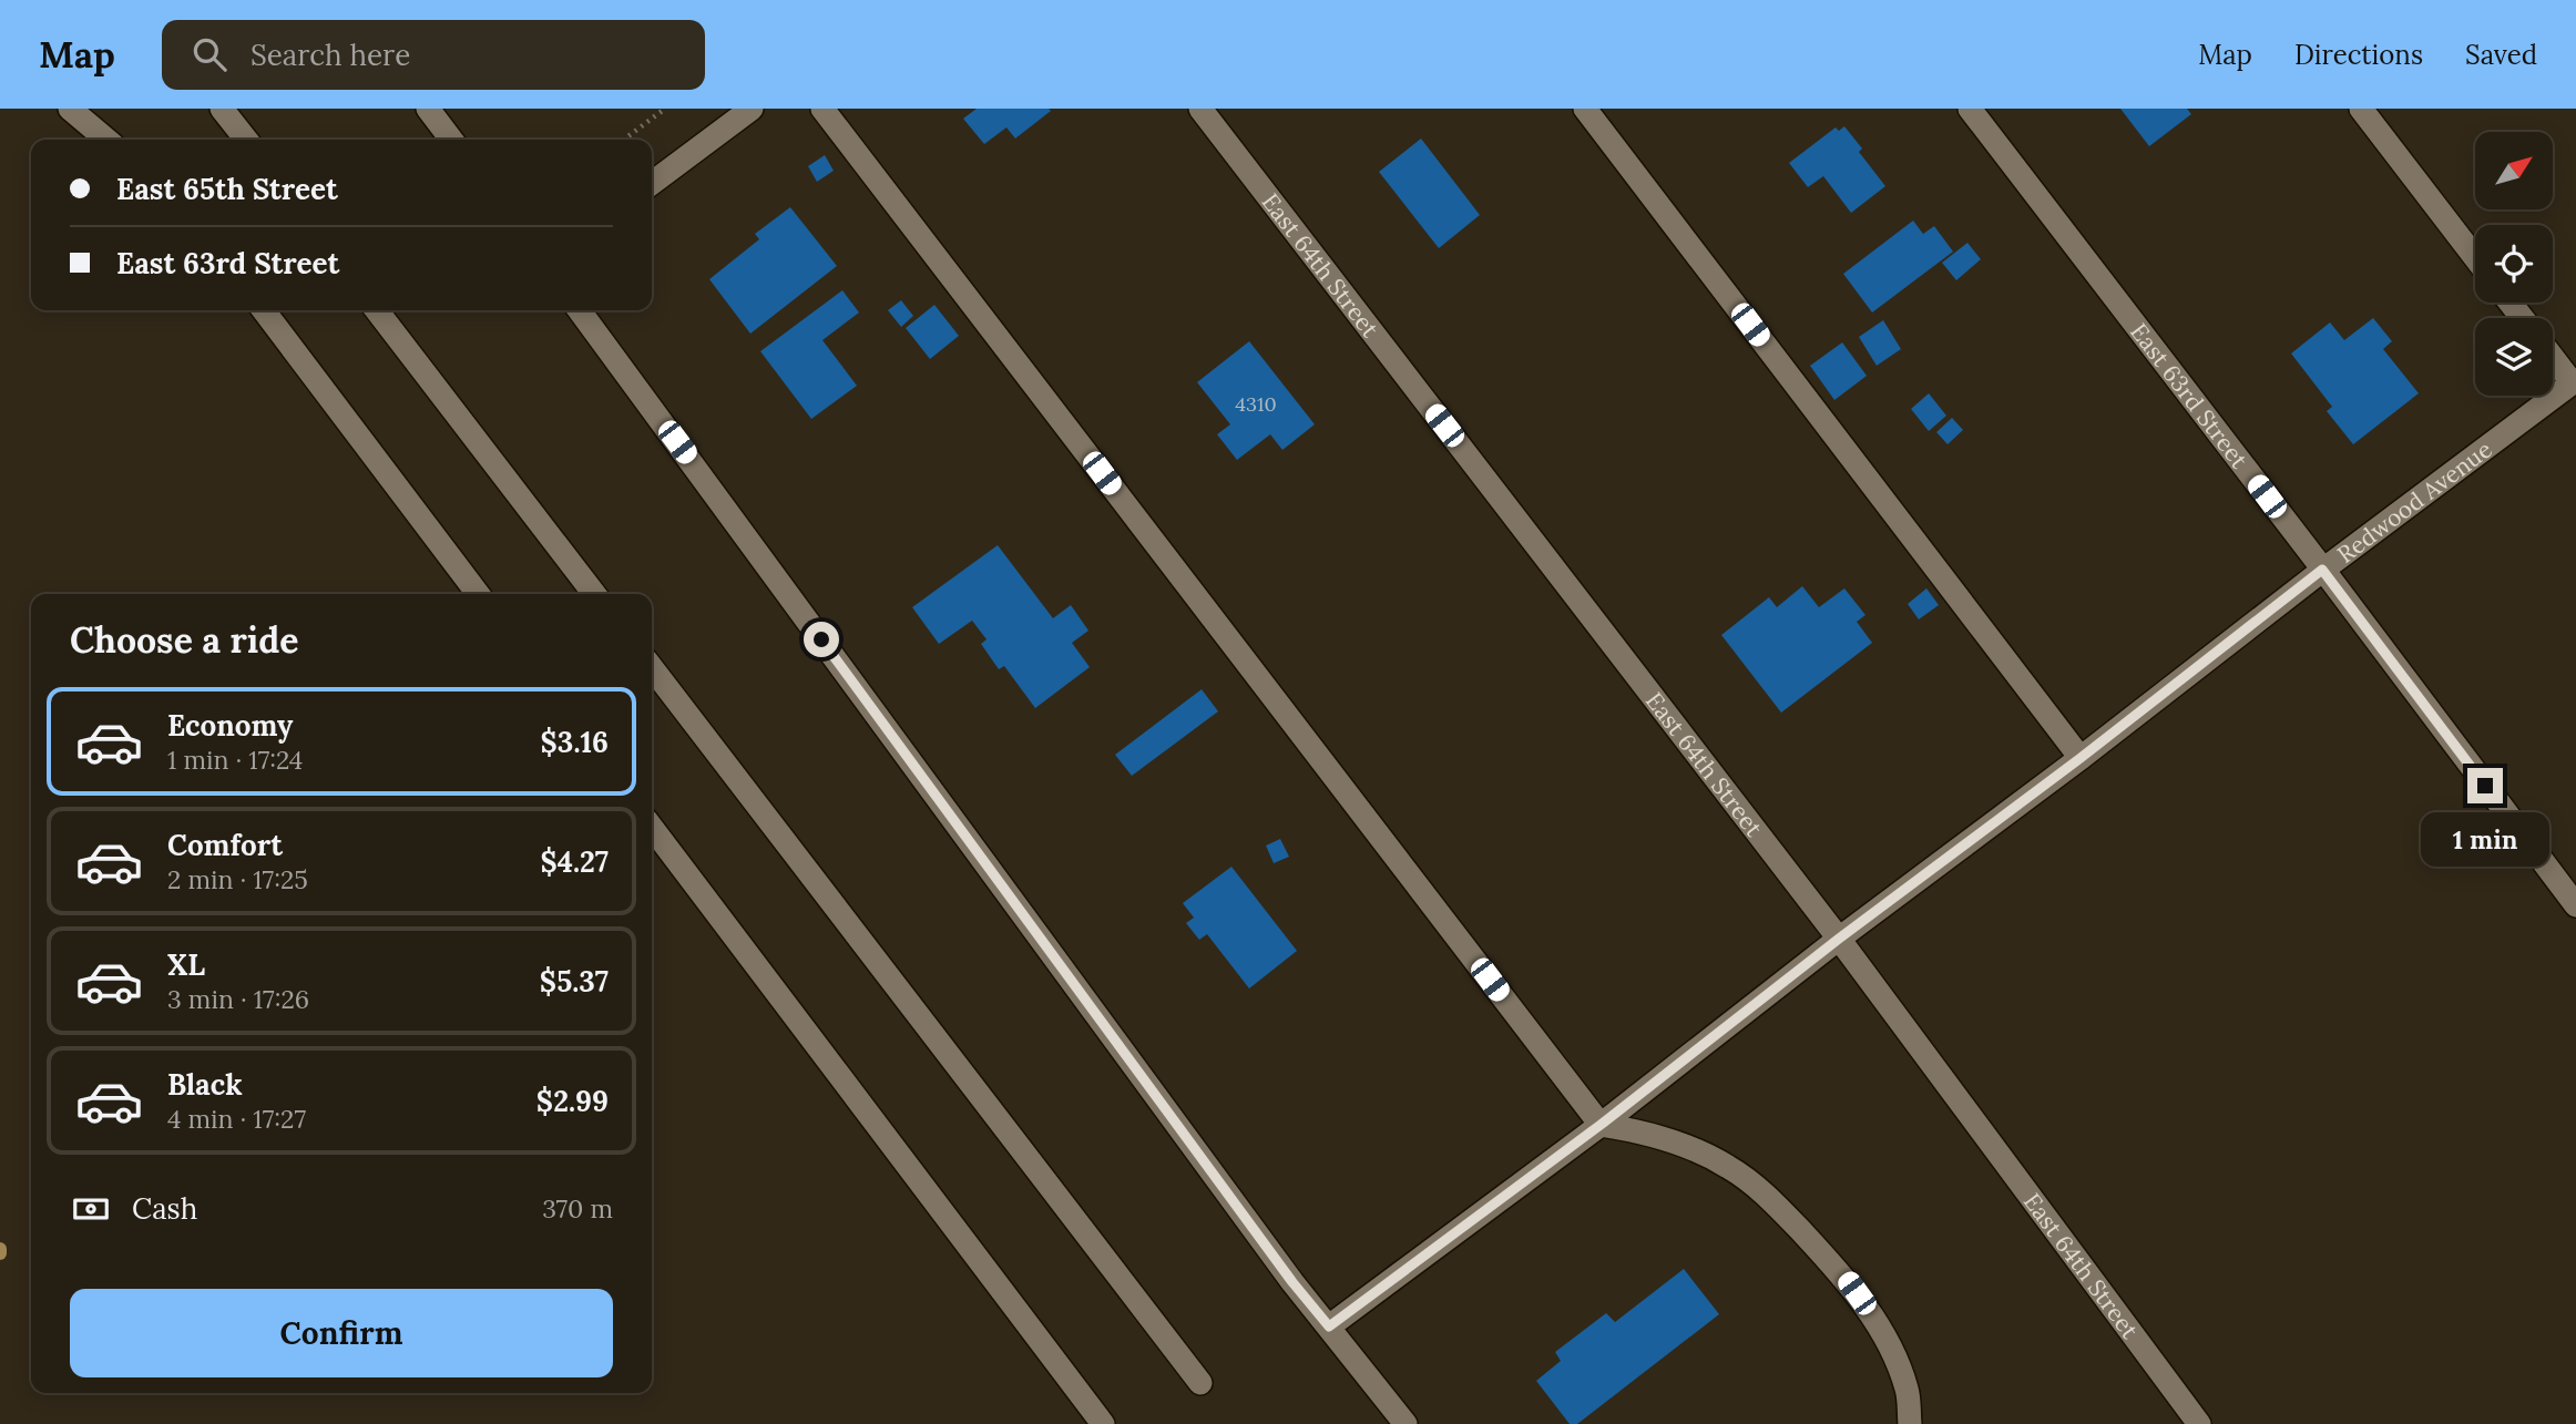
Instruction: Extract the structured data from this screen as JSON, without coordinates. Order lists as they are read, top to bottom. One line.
{"streets":{"street":["East 64th Street","East 63rd Street","Redwood Avenue"]},"crossings":[["East 64th Street","Redwood Avenue"],["East 63rd Street","Redwood Avenue"]],"house_numbers":["4310"],"north":"top right","page":{"header":"Map","search":"Search here","nav":["Map","Directions","Saved"],"banner":["East 65th Street","East 63rd Street"],"heading":"Choose a ride","list":[{"name":"Economy","note":"1 min · 17:24","value":"$3.16"},{"name":"Comfort","note":"2 min · 17:25","value":"$4.27"},{"name":"XL","note":"3 min · 17:26","value":"$5.37"},{"name":"Black","note":"4 min · 17:27","value":"$2.99"}],"bubble":"1 min","pay":["Cash","370 m"],"buttons":"Confirm"}}
